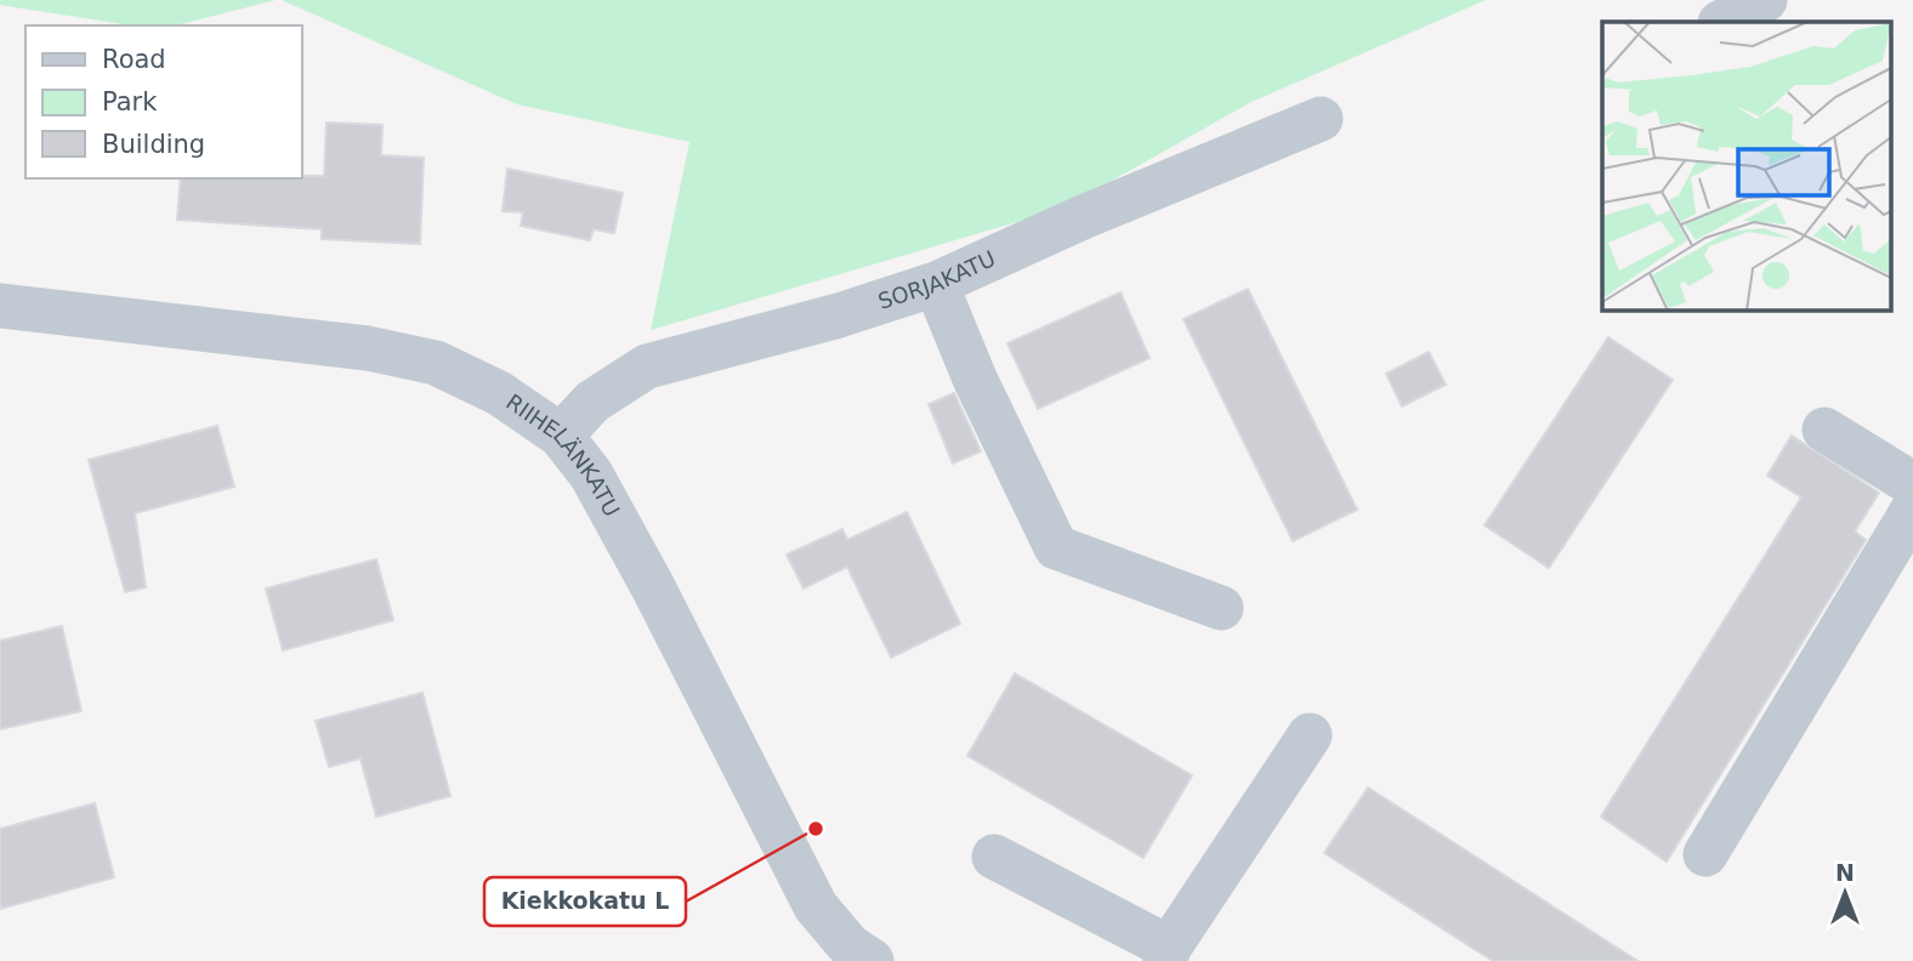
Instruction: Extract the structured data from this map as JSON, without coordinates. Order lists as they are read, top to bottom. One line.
{"streets":{"street":["SORJAKATU","RIIHELÄNKATU"]},"crossings":[["SORJAKATU","RIIHELÄNKATU"]],"places":["Kiekkokatu L"],"legend":["Road","Park","Building"],"north":"top"}
